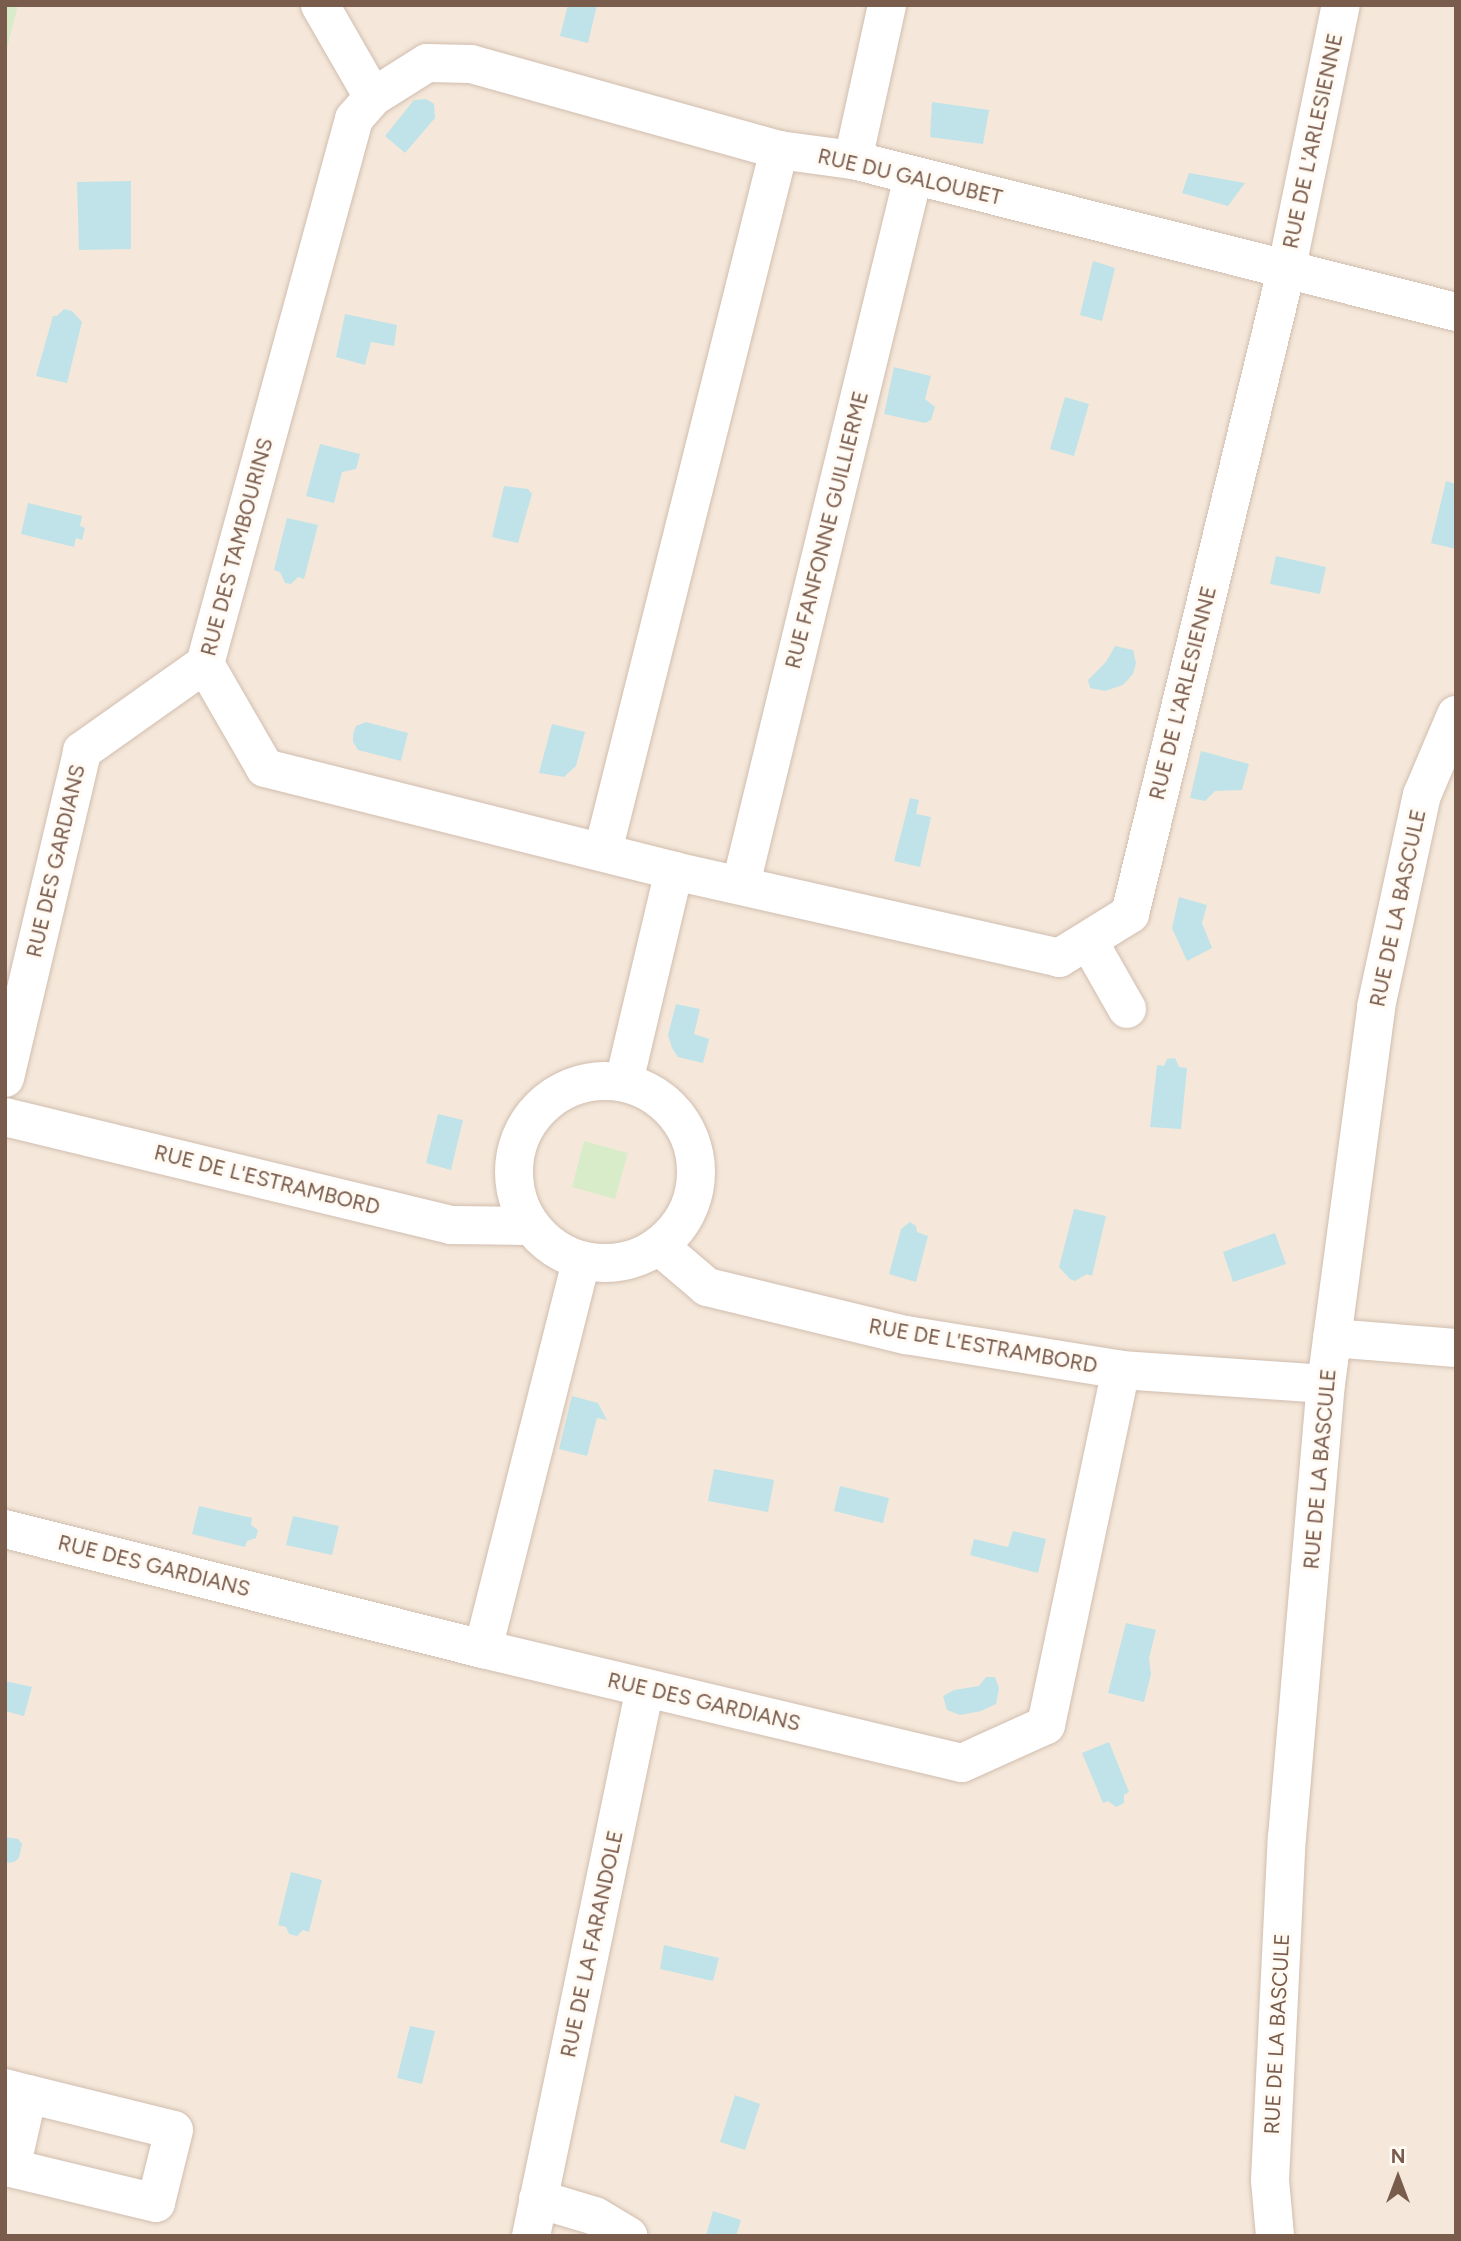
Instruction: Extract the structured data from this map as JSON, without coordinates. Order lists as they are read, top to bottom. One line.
{"streets":{"street":["RUE DE L'ARLESIENNE","RUE DU GALOUBET","RUE FANFONNE GUILLIERME","RUE DES TAMBOURINS","RUE DES GARDIANS","RUE DE LA BASCULE","RUE DE L'ESTRAMBORD","RUE DE LA FARANDOLE"]},"crossings":[["RUE DE L'ARLESIENNE","RUE DU GALOUBET"],["RUE DE L'ARLESIENNE","RUE FANFONNE GUILLIERME"],["RUE DE L'ARLESIENNE","RUE DES TAMBOURINS"],["RUE DU GALOUBET","RUE FANFONNE GUILLIERME"],["RUE DU GALOUBET","RUE DES TAMBOURINS"],["RUE DES TAMBOURINS","RUE DES GARDIANS"],["RUE DES GARDIANS","RUE DE L'ESTRAMBORD"],["RUE DES GARDIANS","RUE DE LA FARANDOLE"],["RUE DE LA BASCULE","RUE DE L'ESTRAMBORD"]],"north":"top"}
